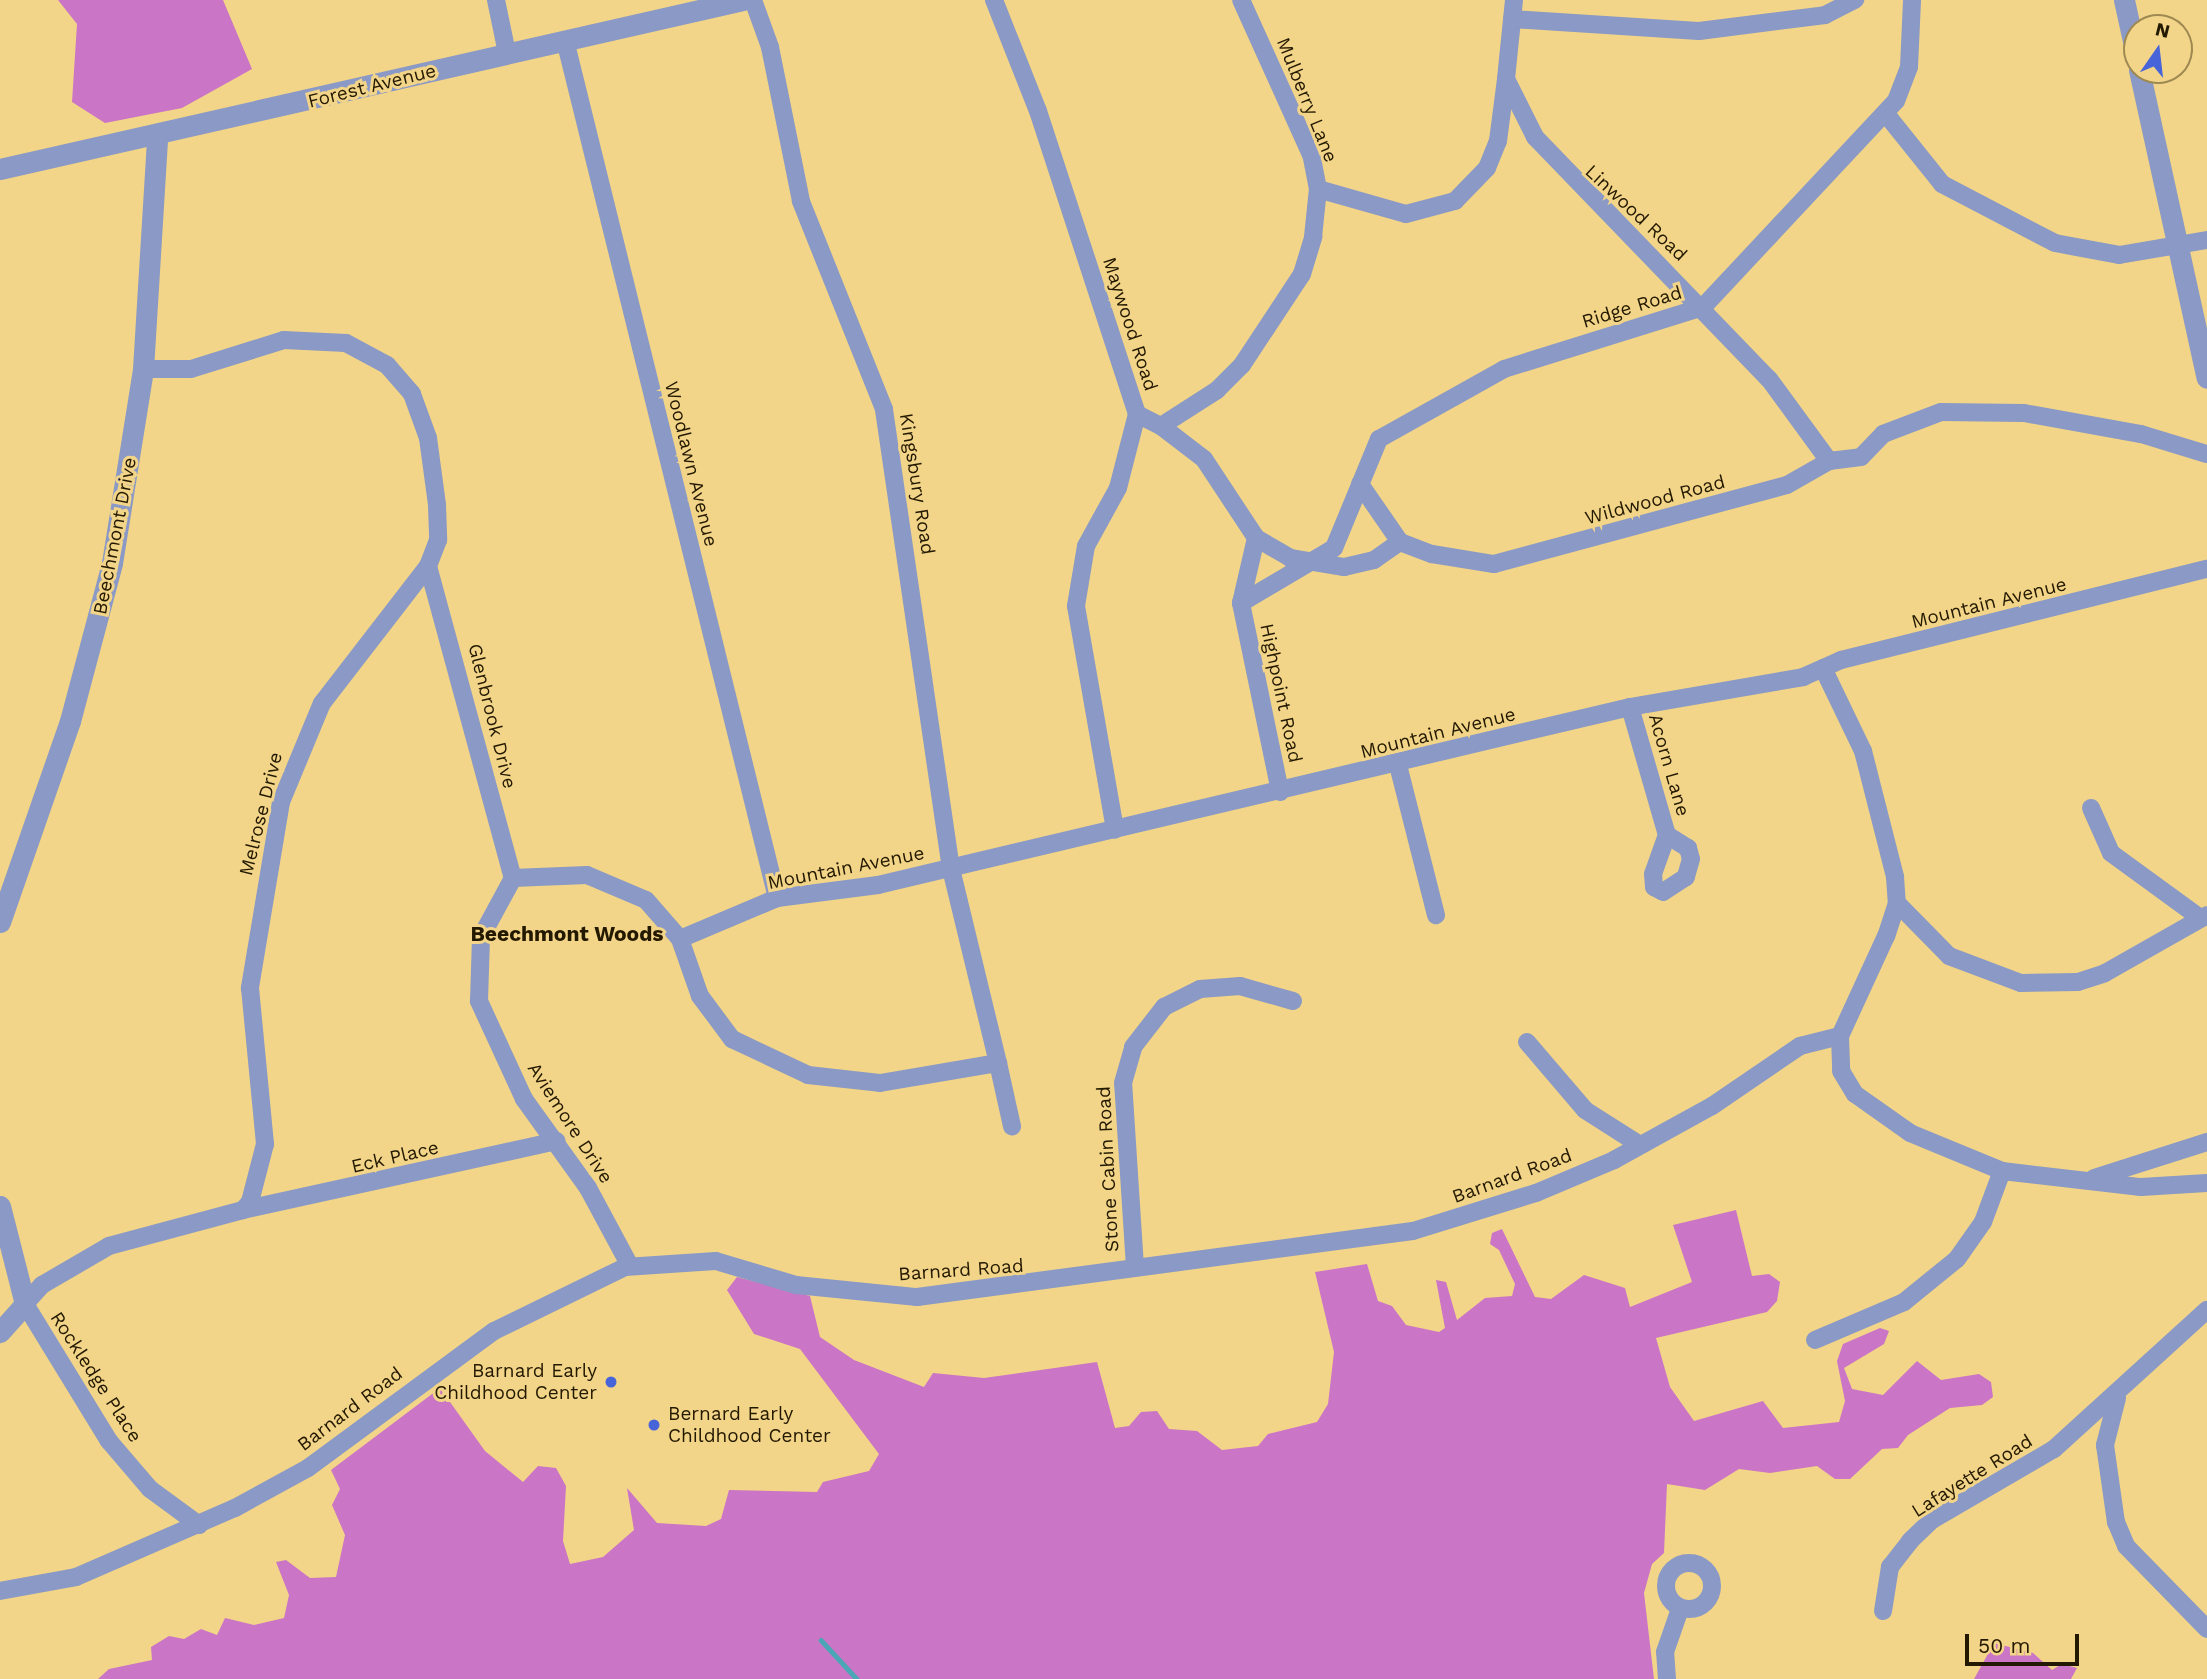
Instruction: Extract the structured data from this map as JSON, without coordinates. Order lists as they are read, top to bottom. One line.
{"streets":{"street":["Forest Avenue","Mulberry Lane","Linwood Road","Ridge Road","Maywood Road","Woodlawn Avenue","Kingsbury Road","Wildwood Road","Beechmont Drive","Mountain Avenue","Highpoint Road","Glenbrook Drive","Acorn Lane","Melrose Drive","Aviemore Drive","Eck Place","Stone Cabin Road","Barnard Road","Rockledge Place","Lafayette Road"]},"crossings":[["Forest Avenue","Woodlawn Avenue"],["Forest Avenue","Beechmont Drive"],["Linwood Road","Ridge Road"],["Linwood Road","Wildwood Road"],["Ridge Road","Highpoint Road"],["Maywood Road","Mountain Avenue"],["Woodlawn Avenue","Mountain Avenue"],["Kingsbury Road","Mountain Avenue"],["Beechmont Drive","Melrose Drive"],["Mountain Avenue","Highpoint Road"],["Mountain Avenue","Acorn Lane"],["Glenbrook Drive","Melrose Drive"],["Glenbrook Drive","Aviemore Drive"],["Melrose Drive","Eck Place"],["Aviemore Drive","Eck Place"],["Aviemore Drive","Barnard Road"],["Stone Cabin Road","Barnard Road"],["Barnard Road","Rockledge Place"]],"districts":["Beechmont Woods"],"places":["Barnard Early Childhood Center","Bernard Early Childhood Center"],"scale_bar":"50 m","north":"top"}
